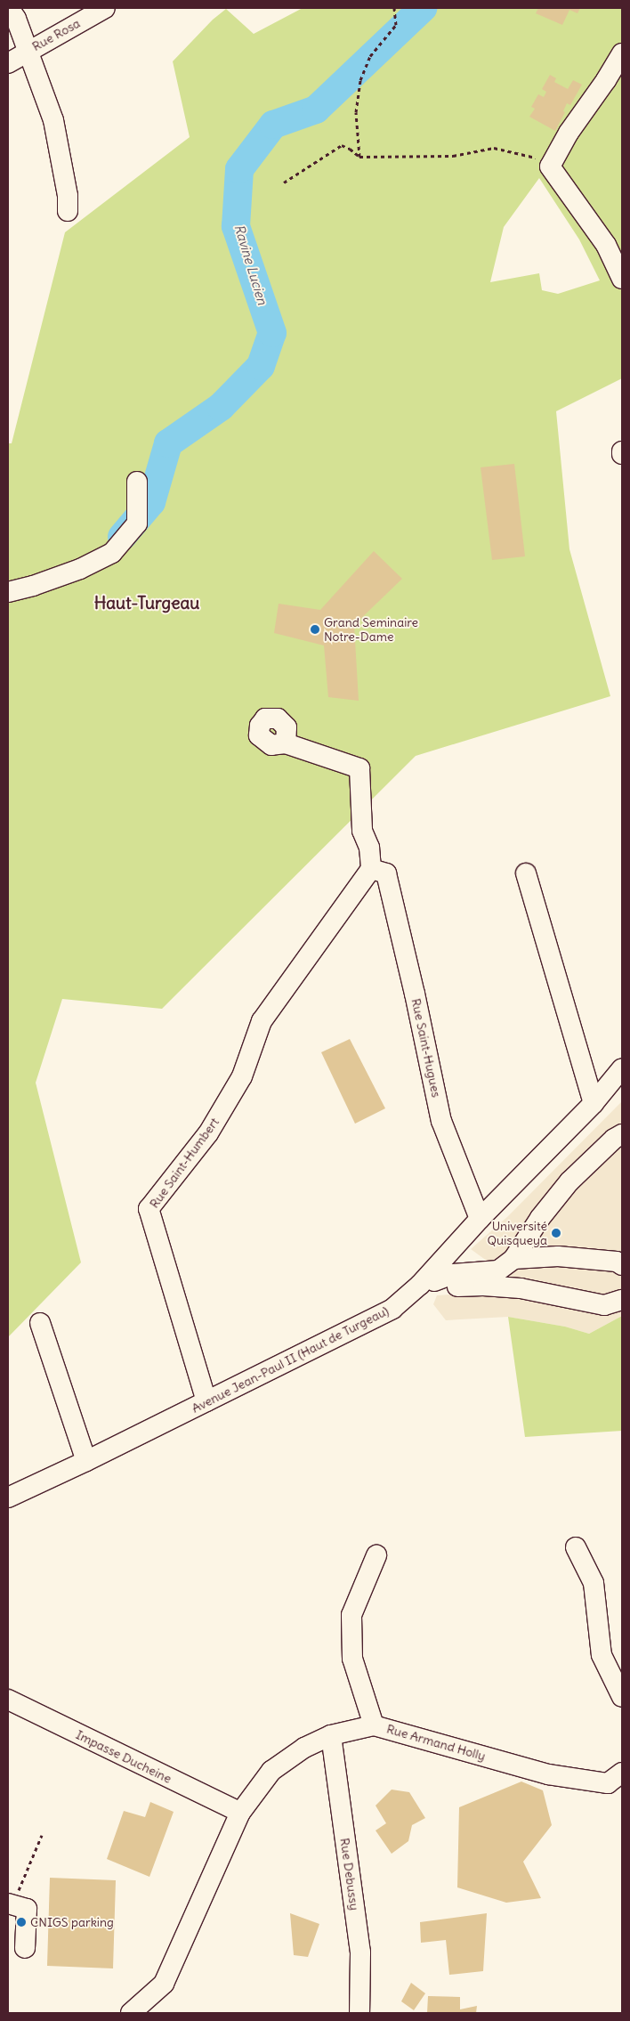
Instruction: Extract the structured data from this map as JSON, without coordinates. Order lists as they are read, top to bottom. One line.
{"streets":{"street":["Rue Rosa","Rue Saint-Hugues","Rue Saint-Humbert","Avenue Jean-Paul II (Haut de Turgeau)","Rue Armand Holly","Impasse Ducheine","Rue Debussy"]},"crossings":[["Rue Saint-Hugues","Rue Saint-Humbert"],["Rue Saint-Hugues","Avenue Jean-Paul II (Haut de Turgeau)"],["Rue Saint-Humbert","Avenue Jean-Paul II (Haut de Turgeau)"],["Rue Armand Holly","Impasse Ducheine"],["Rue Armand Holly","Rue Debussy"]],"districts":["Haut-Turgeau"],"water":["Ravine Lucien"],"places":["Grand Seminaire Notre-Dame","Université Quisqueya","CNIGS parking"]}
